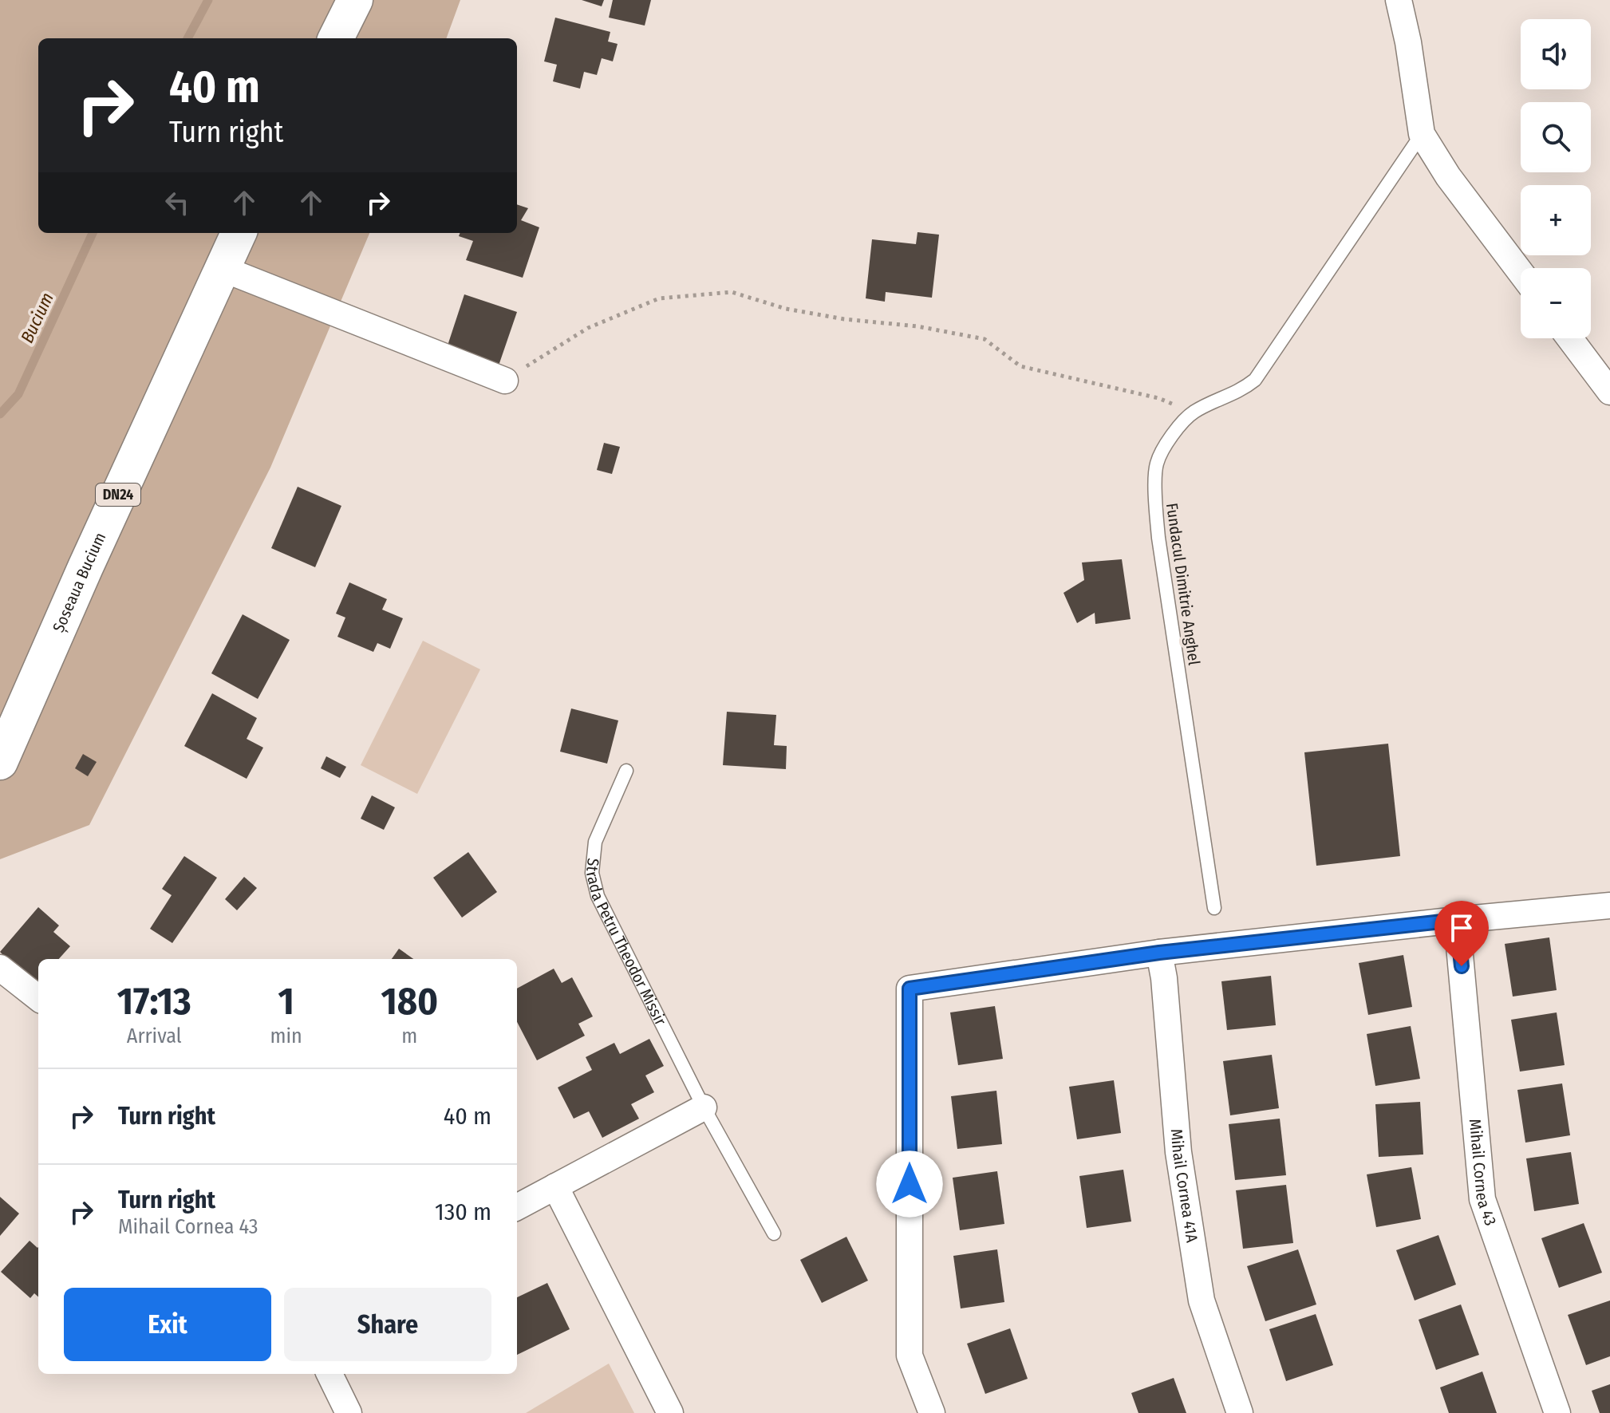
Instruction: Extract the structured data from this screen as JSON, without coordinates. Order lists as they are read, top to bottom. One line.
{"streets":{"main road":["DN24","Șoseaua Bucium"],"street":["Mihail Cornea 43","Mihail Cornea 41A"],"lane":["Fundacul Dimitrie Anghel","Strada Petru Theodor Missir"]},"water":["Bucium"],"page":{"map_buttons":["+","−"],"turn":["40 m","Turn right"],"eta":["17:13","Arrival","1","min","180","m"],"list":[{"name":"Turn right","value":"40 m"},{"name":"Turn right","note":"Mihail Cornea 43","value":"130 m"}],"buttons":["Exit","Share"]}}
